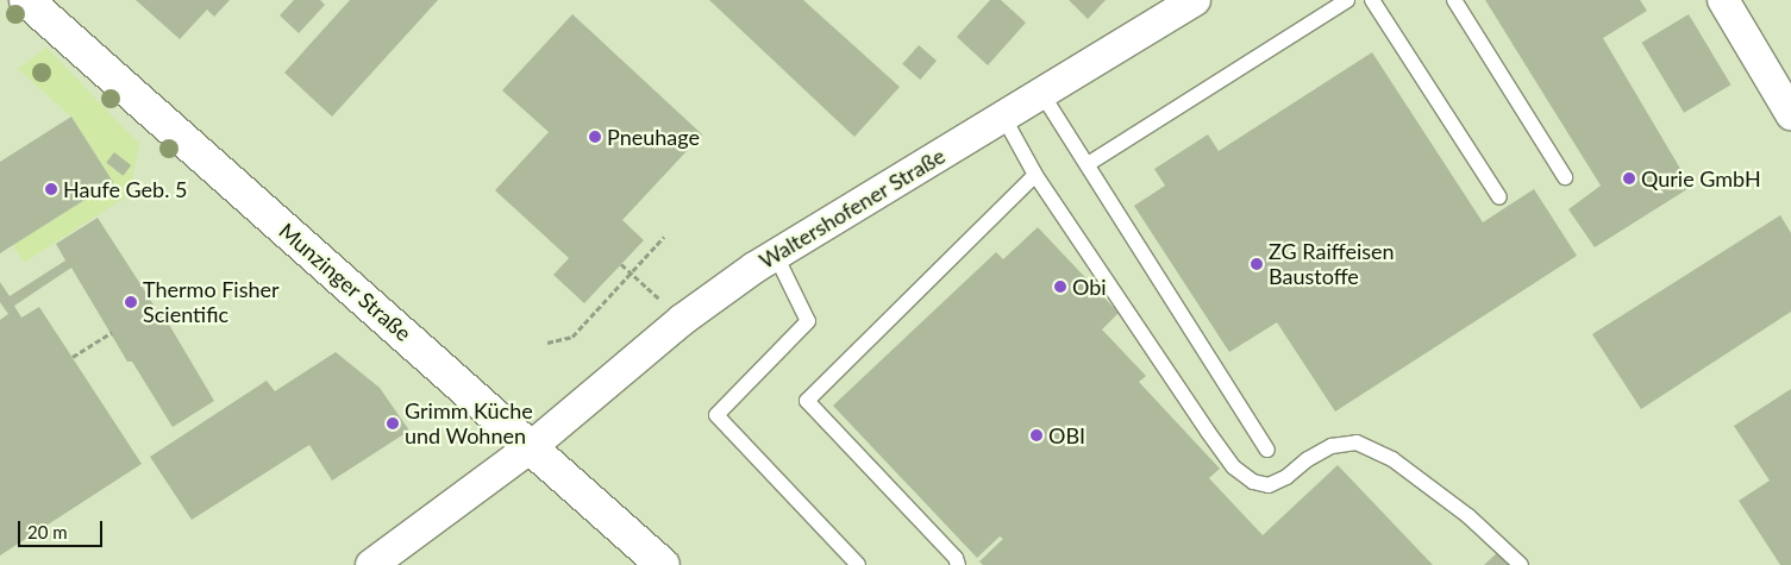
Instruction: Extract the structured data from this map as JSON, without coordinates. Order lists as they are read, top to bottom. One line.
{"streets":{"street":["Waltershofener Straße","Munzinger Straße"]},"crossings":[["Waltershofener Straße","Munzinger Straße"]],"places":["Pneuhage","Qurie GmbH","Haufe Geb. 5","ZG Raiffeisen Baustoffe","Obi","Thermo Fisher Scientific","Grimm Küche und Wohnen","OBI"],"scale_bar":"20 m"}
